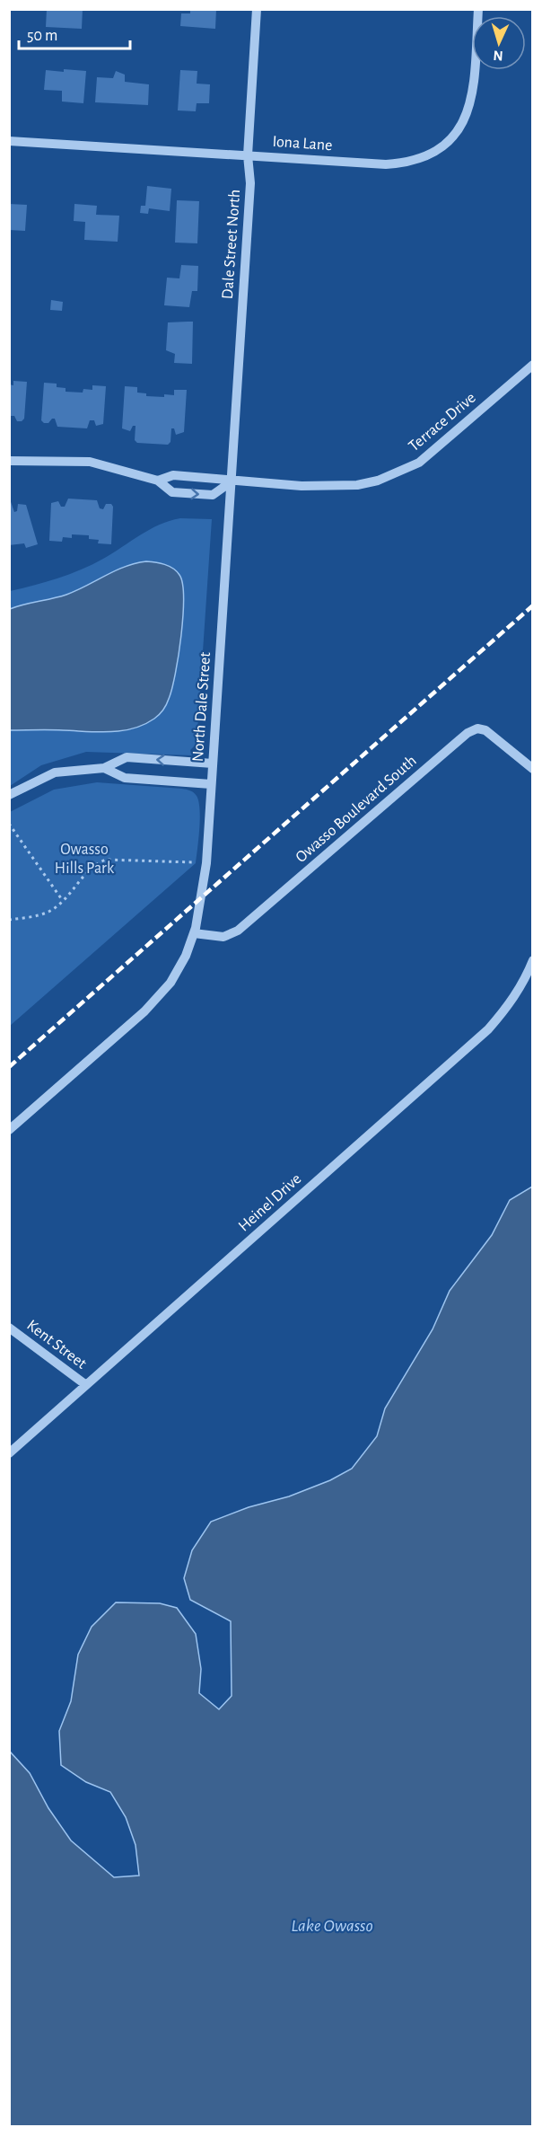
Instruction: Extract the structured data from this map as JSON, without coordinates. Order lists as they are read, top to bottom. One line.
{"streets":{"street":["Iona Lane","Dale Street North","Terrace Drive","North Dale Street","Owasso Boulevard South","Heinel Drive","Kent Street"]},"crossings":[["Iona Lane","Dale Street North"],["Dale Street North","Terrace Drive"],["Dale Street North","North Dale Street"],["Terrace Drive","North Dale Street"],["North Dale Street","Owasso Boulevard South"],["Heinel Drive","Kent Street"]],"water":["Lake Owasso"],"parks":["Owasso Hills Park"],"scale_bar":"50 m","north":"bottom"}
